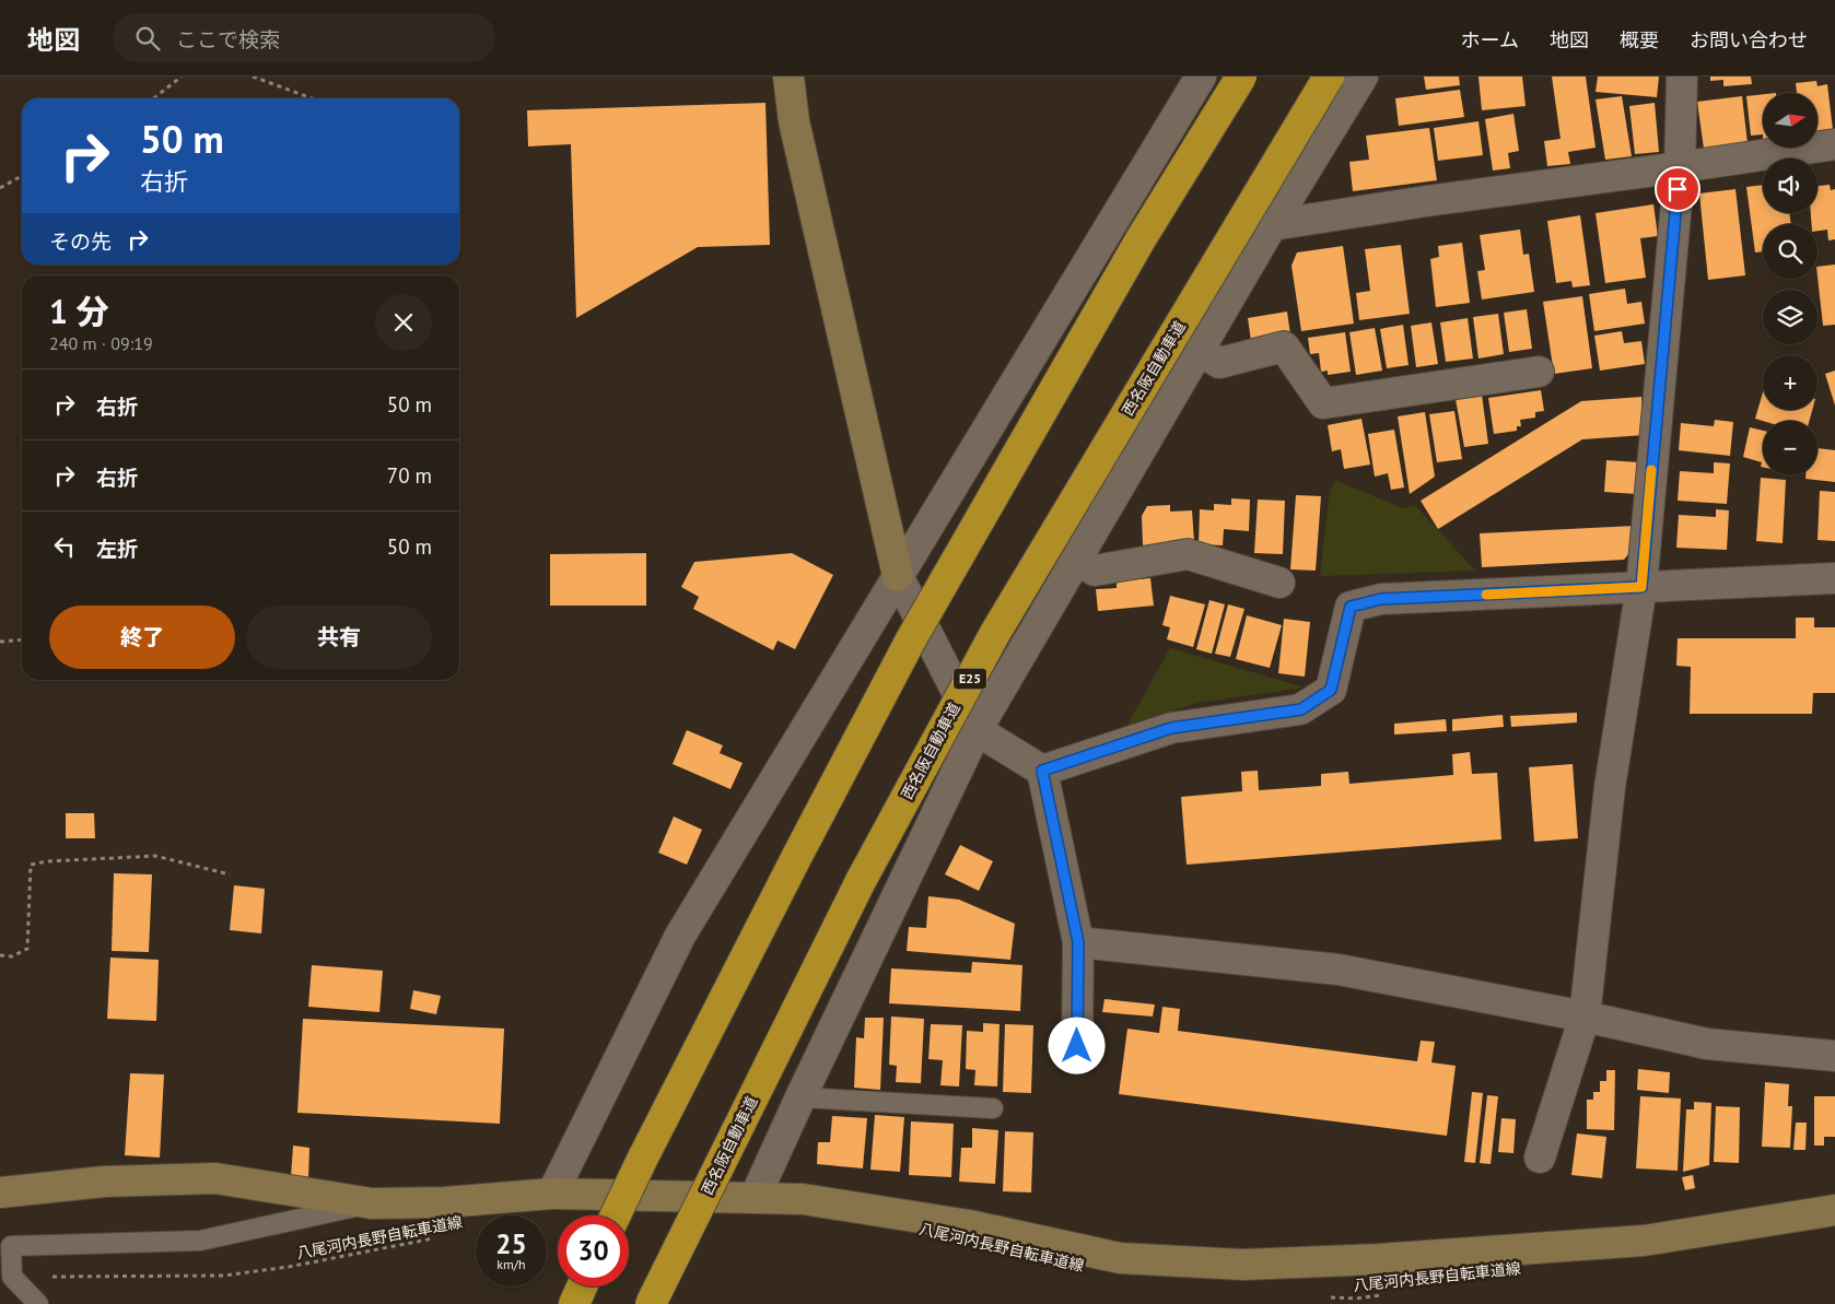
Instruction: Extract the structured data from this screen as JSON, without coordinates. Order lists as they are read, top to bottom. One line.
{"streets":{"highway":["西名阪自動車道","E25"],"path":["八尾河内長野自転車道線"]},"north":"right","page":{"header":"地図","search":"ここで検索","nav":["ホーム","地図","概要","お問い合わせ"],"map_buttons":["+","−"],"turn":["50 m","右折"],"then":"その先","heading":["1 分","240 m · 09:19"],"list":[{"name":"右折","value":"50 m"},{"name":"右折","value":"70 m"},{"name":"左折","value":"50 m"}],"buttons":["終了","共有"],"speed":"25 km/h","limit":"30"}}
